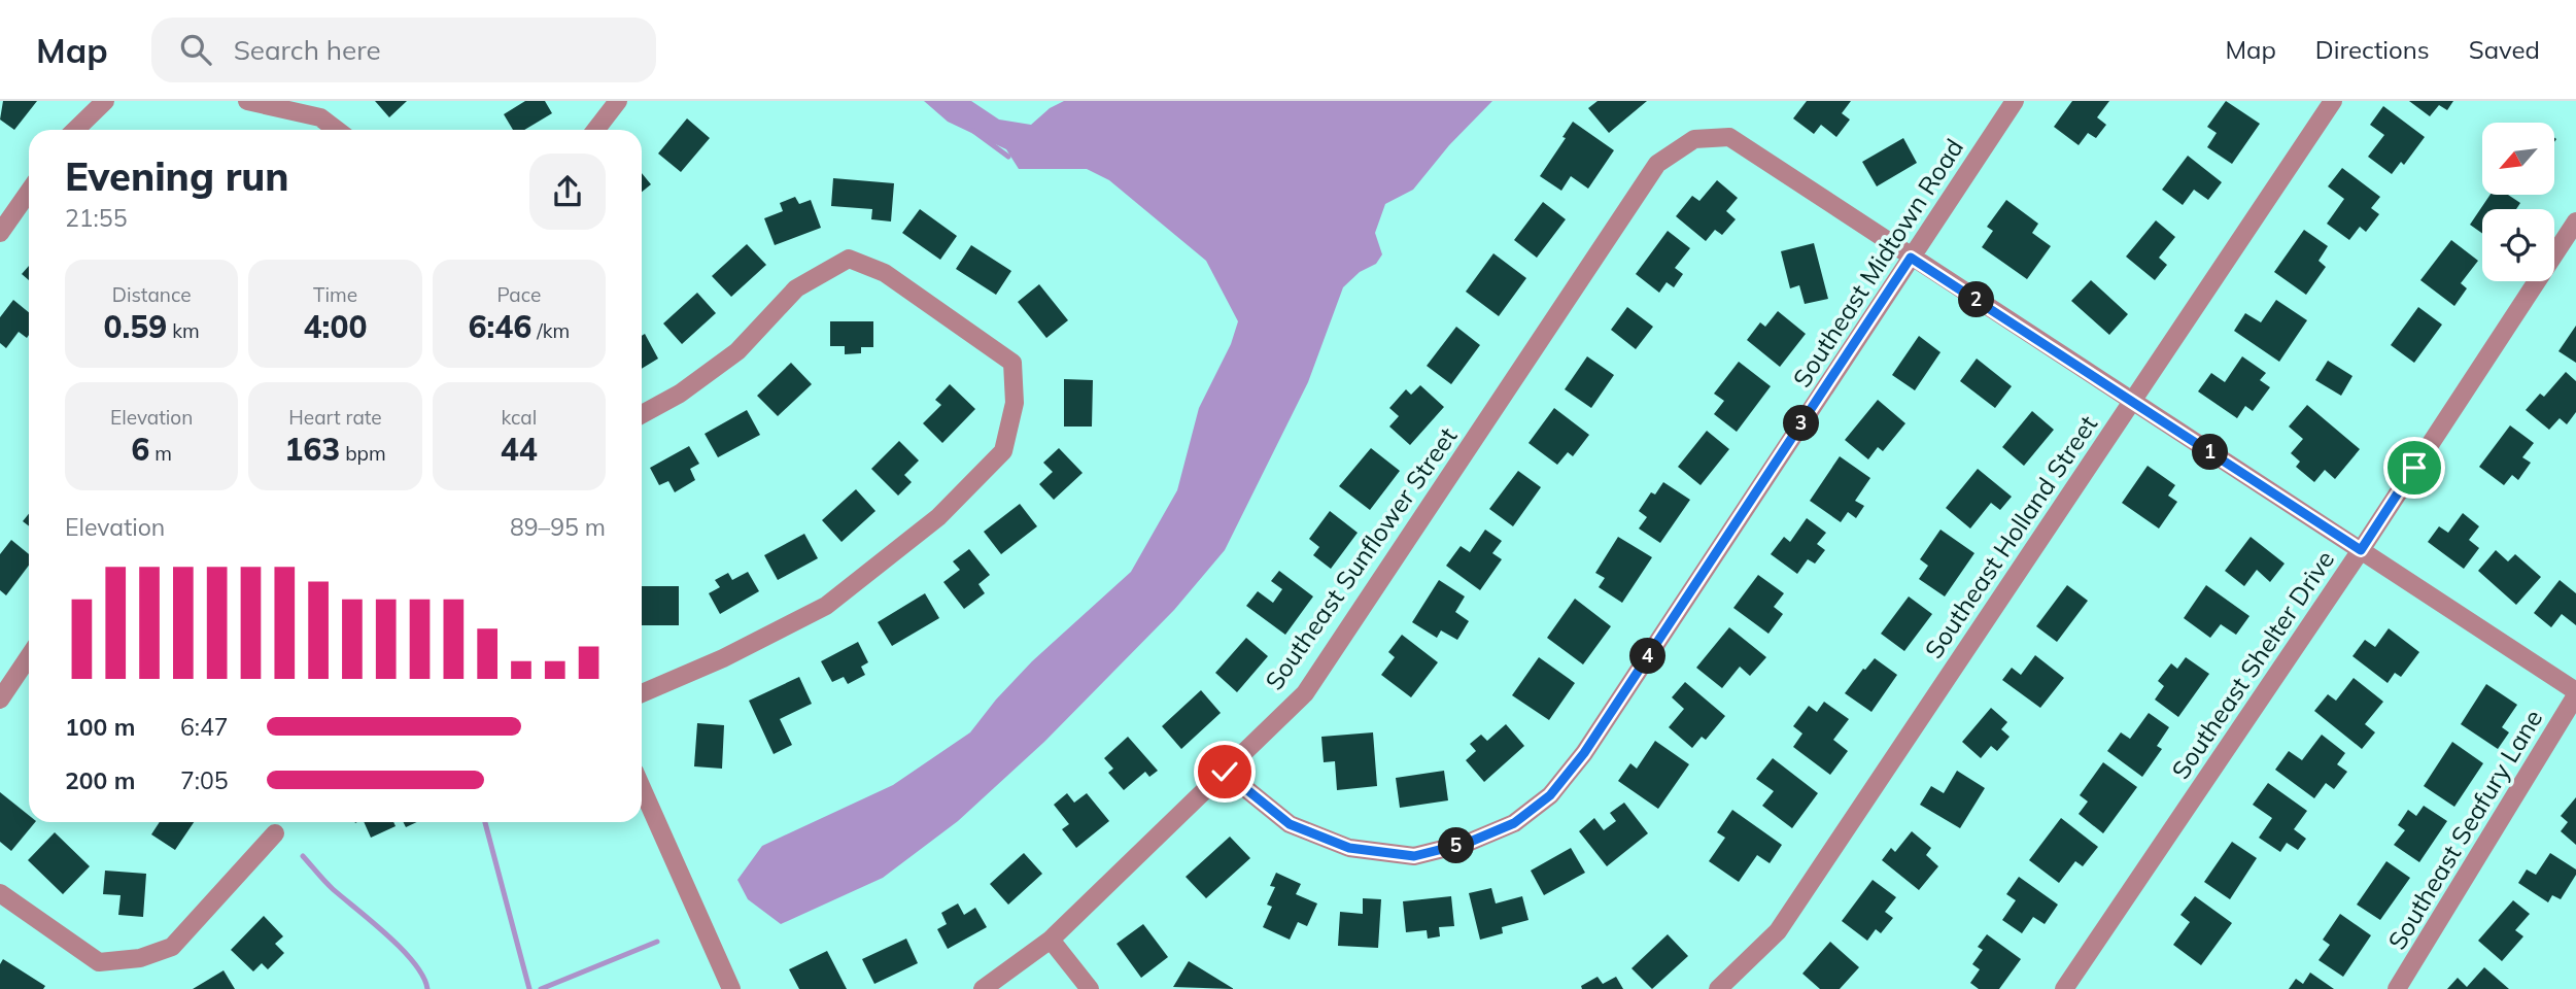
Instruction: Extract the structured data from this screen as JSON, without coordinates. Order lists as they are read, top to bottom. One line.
{"streets":{"street":["Southeast Midtown Road","Southeast Holland Street","Southeast Sunflower Street","Southeast Shelter Drive","Southeast Seafury Lane"]},"crossings":[["Southeast Midtown Road","Southeast Sunflower Street"]],"north":"bottom left","page":{"header":"Map","search":"Search here","nav":["Map","Directions","Saved"],"heading":["Evening run","21:55"],"stats":[["Distance","0.59 km"],["Time","4:00"],["Pace","6:46 /km"],["Elevation","6 m"],["Heart rate","163 bpm"],["kcal","44"]],"pins":["2","3","1","4","5"],"chart":["Elevation","89–95 m"],"list":[{"name":"100 m","note":"6:47"},{"name":"200 m","note":"7:05"}]}}
